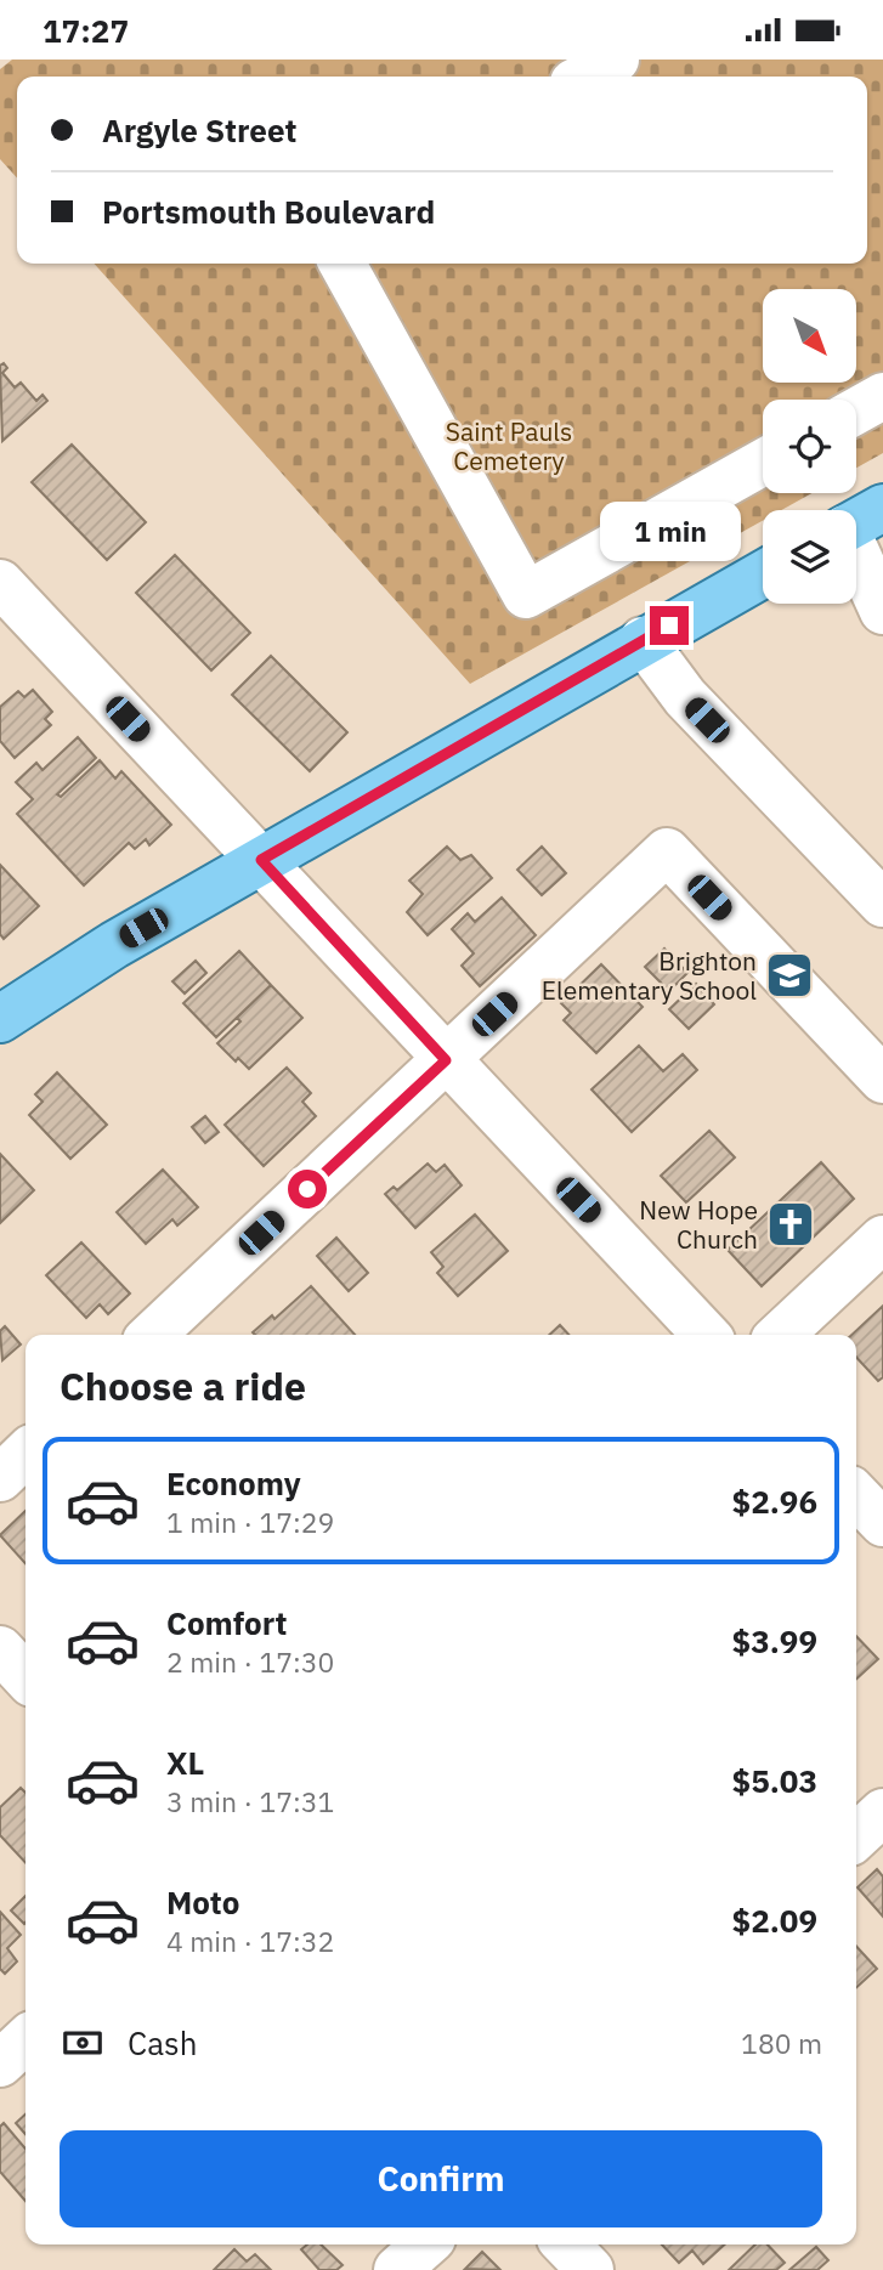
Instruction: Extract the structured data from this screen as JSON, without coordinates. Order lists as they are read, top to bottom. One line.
{"parks":["Saint Pauls Cemetery"],"places":{"school or university":["Brighton Elementary School"],"church":["New Hope Church"]},"north":"bottom right","page":{"status":"17:27","banner":["Argyle Street","Portsmouth Boulevard"],"bubble":"1 min","heading":"Choose a ride","list":[{"name":"Economy","note":"1 min · 17:29","value":"$2.96"},{"name":"Comfort","note":"2 min · 17:30","value":"$3.99"},{"name":"XL","note":"3 min · 17:31","value":"$5.03"},{"name":"Moto","note":"4 min · 17:32","value":"$2.09"}],"pay":["Cash","180 m"],"buttons":"Confirm"}}
